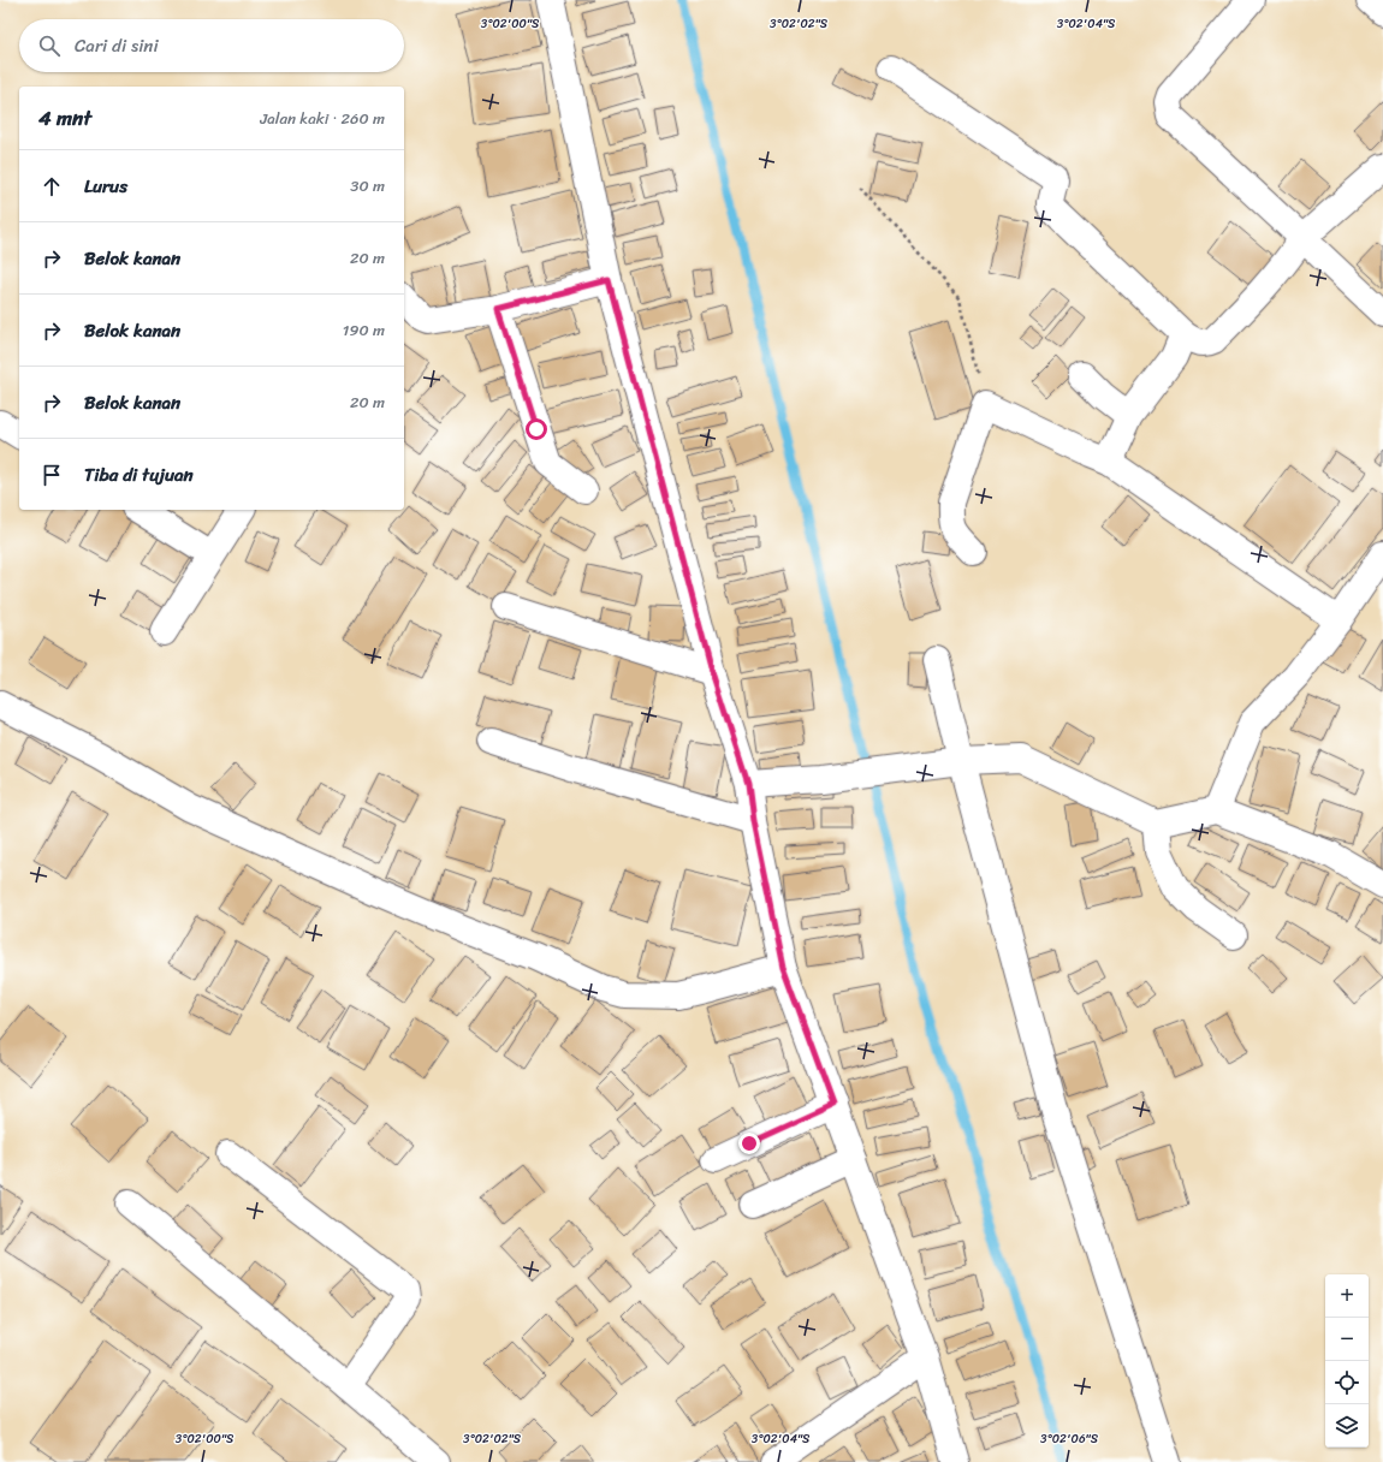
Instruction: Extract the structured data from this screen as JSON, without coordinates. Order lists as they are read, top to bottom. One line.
{"page":{"search":"Cari di sini","heading":["4 mnt","Jalan kaki · 260 m"],"list":[["Lurus","30 m"],["Belok kanan","20 m"],["Belok kanan","190 m"],["Belok kanan","20 m"],"Tiba di tujuan"],"map_buttons":["+","−"]},"coordinates":["3°02'00\"S","3°02'02\"S","3°02'04\"S","3°02'06\"S"]}
